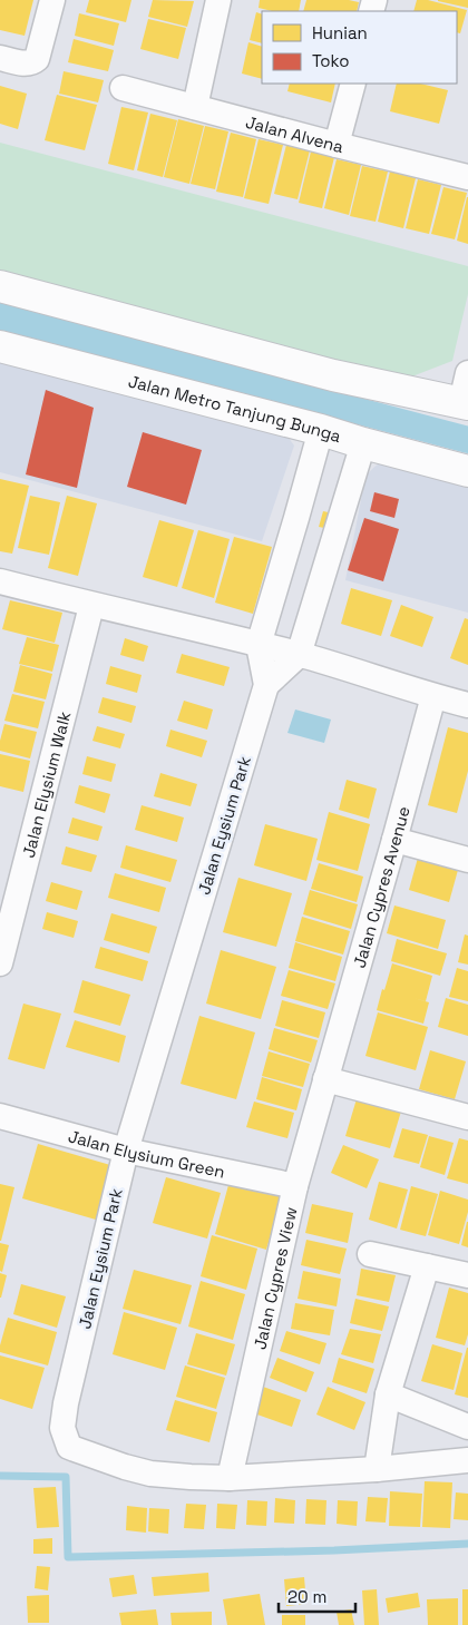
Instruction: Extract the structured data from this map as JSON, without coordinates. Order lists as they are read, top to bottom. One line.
{"streets":{"main road":["Jalan Metro Tanjung Bunga"],"street":["Jalan Alvena","Jalan Elysium Walk","Jalan Eysium Park","Jalan Cypres Avenue","Jalan Elysium Green","Jalan Cypres View"]},"crossings":[["Jalan Eysium Park","Jalan Elysium Green"],["Jalan Eysium Park","Jalan Cypres View"],["Jalan Cypres Avenue","Jalan Cypres View"],["Jalan Elysium Green","Jalan Cypres View"]],"legend":["Hunian","Toko"],"scale_bar":"20 m"}
